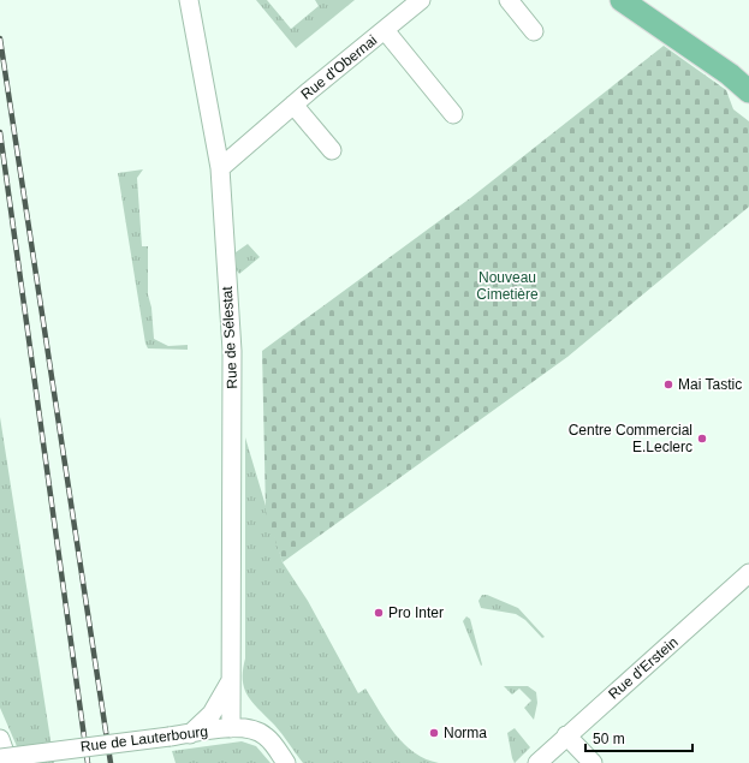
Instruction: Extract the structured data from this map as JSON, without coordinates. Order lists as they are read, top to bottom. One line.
{"streets":{"street":["Rue d'Obernai","Rue de Sélestat","Rue d'Erstein","Rue de Lauterbourg"]},"crossings":[["Rue d'Obernai","Rue de Sélestat"],["Rue de Sélestat","Rue de Lauterbourg"]],"parks":["Nouveau Cimetière"],"places":["Mai Tastic","Centre Commercial E.Leclerc","Pro Inter","Norma"],"scale_bar":"50 m"}
